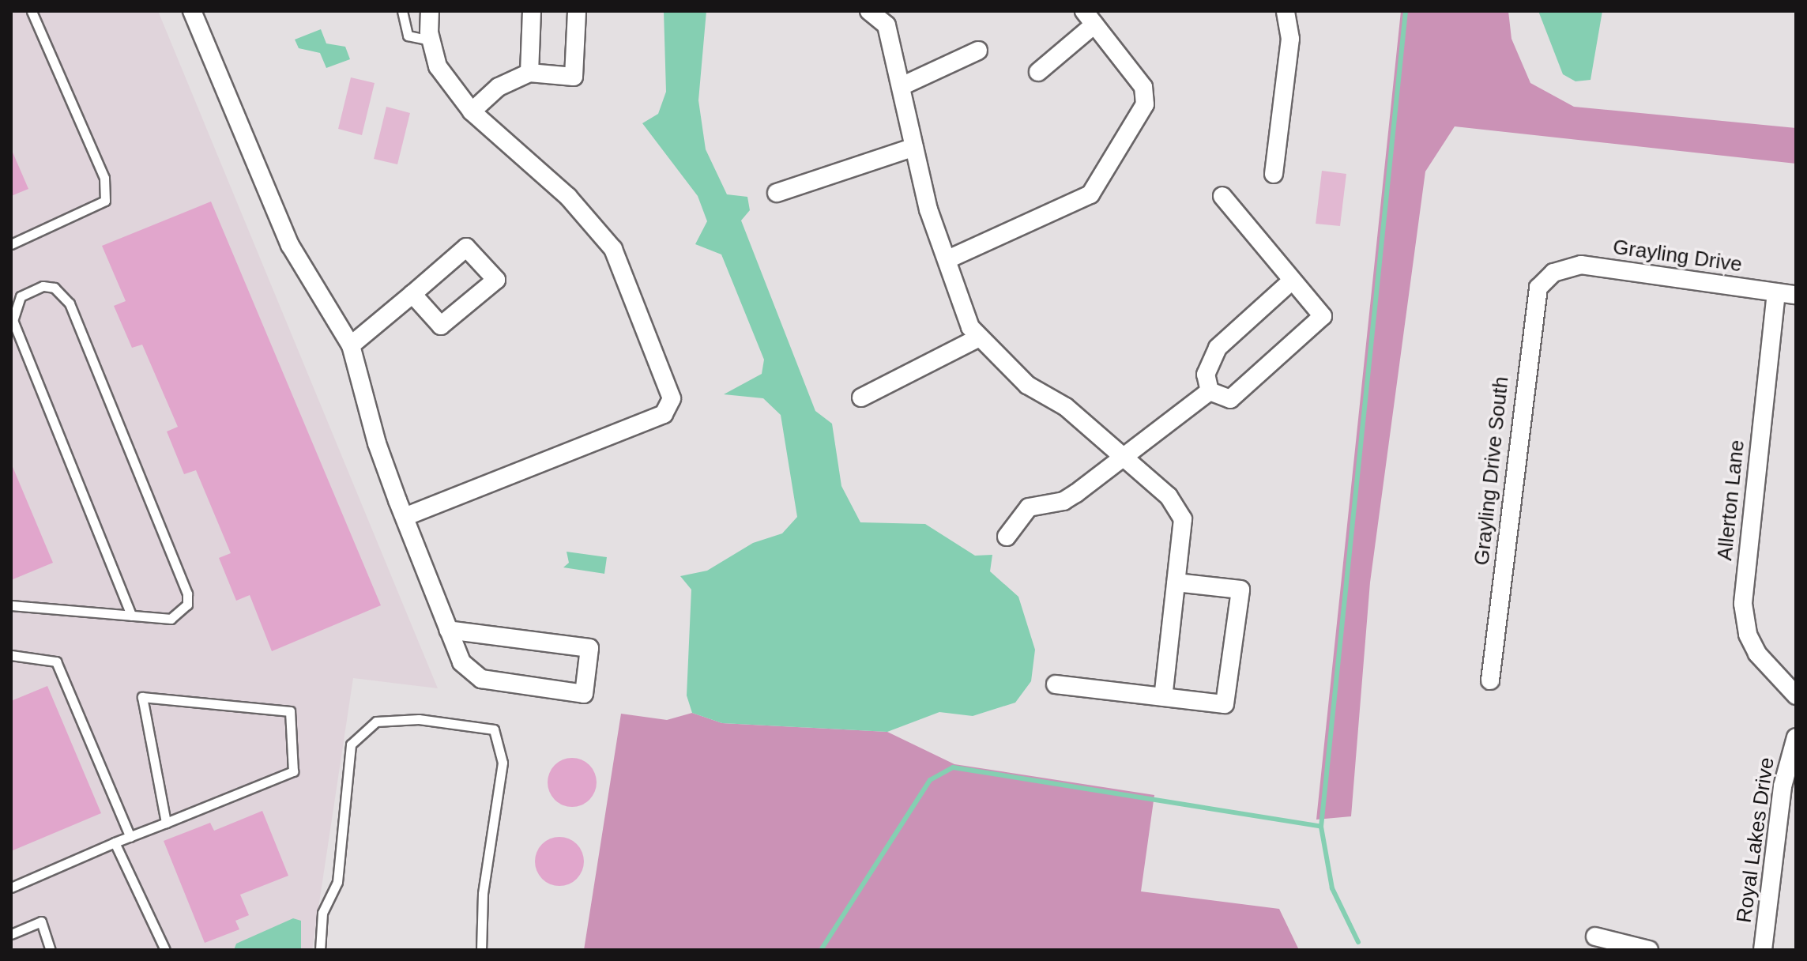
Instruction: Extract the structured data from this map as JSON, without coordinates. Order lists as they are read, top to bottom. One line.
{"streets":{"street":["Grayling Drive","Grayling Drive South","Allerton Lane","Royal Lakes Drive"]},"crossings":[["Grayling Drive","Grayling Drive South"],["Grayling Drive","Allerton Lane"]]}
